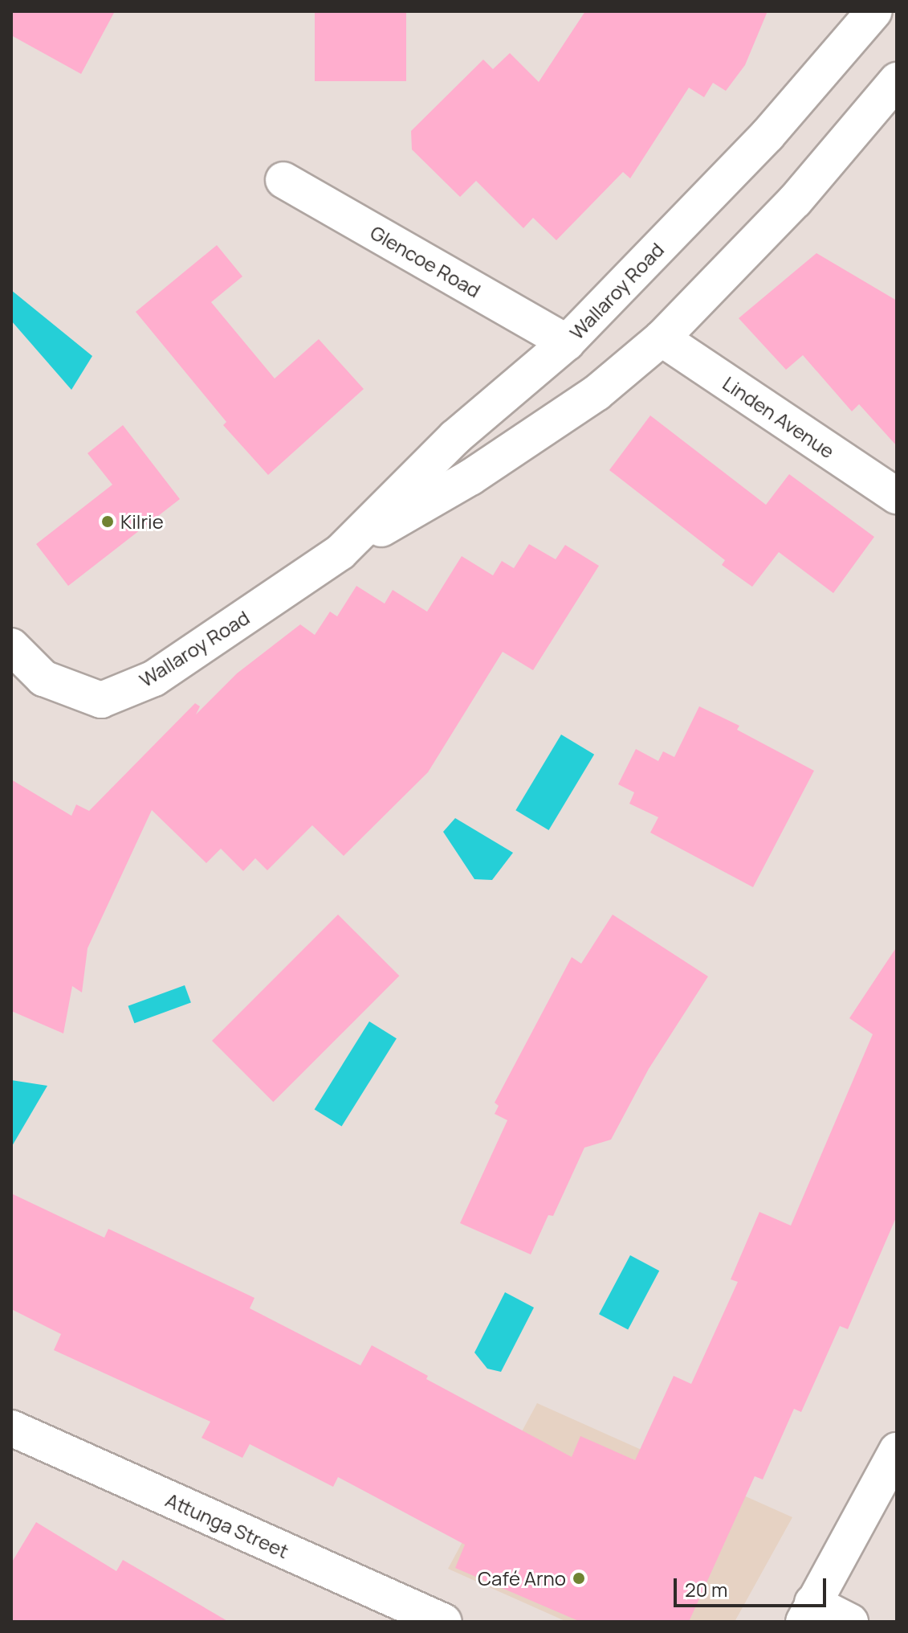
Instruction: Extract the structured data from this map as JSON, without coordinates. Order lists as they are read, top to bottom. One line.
{"streets":{"street":["Glencoe Road","Wallaroy Road","Linden Avenue","Attunga Street"]},"crossings":[["Glencoe Road","Wallaroy Road"],["Wallaroy Road","Linden Avenue"]],"places":["Kilrie","Café Arno"],"scale_bar":"20 m"}
